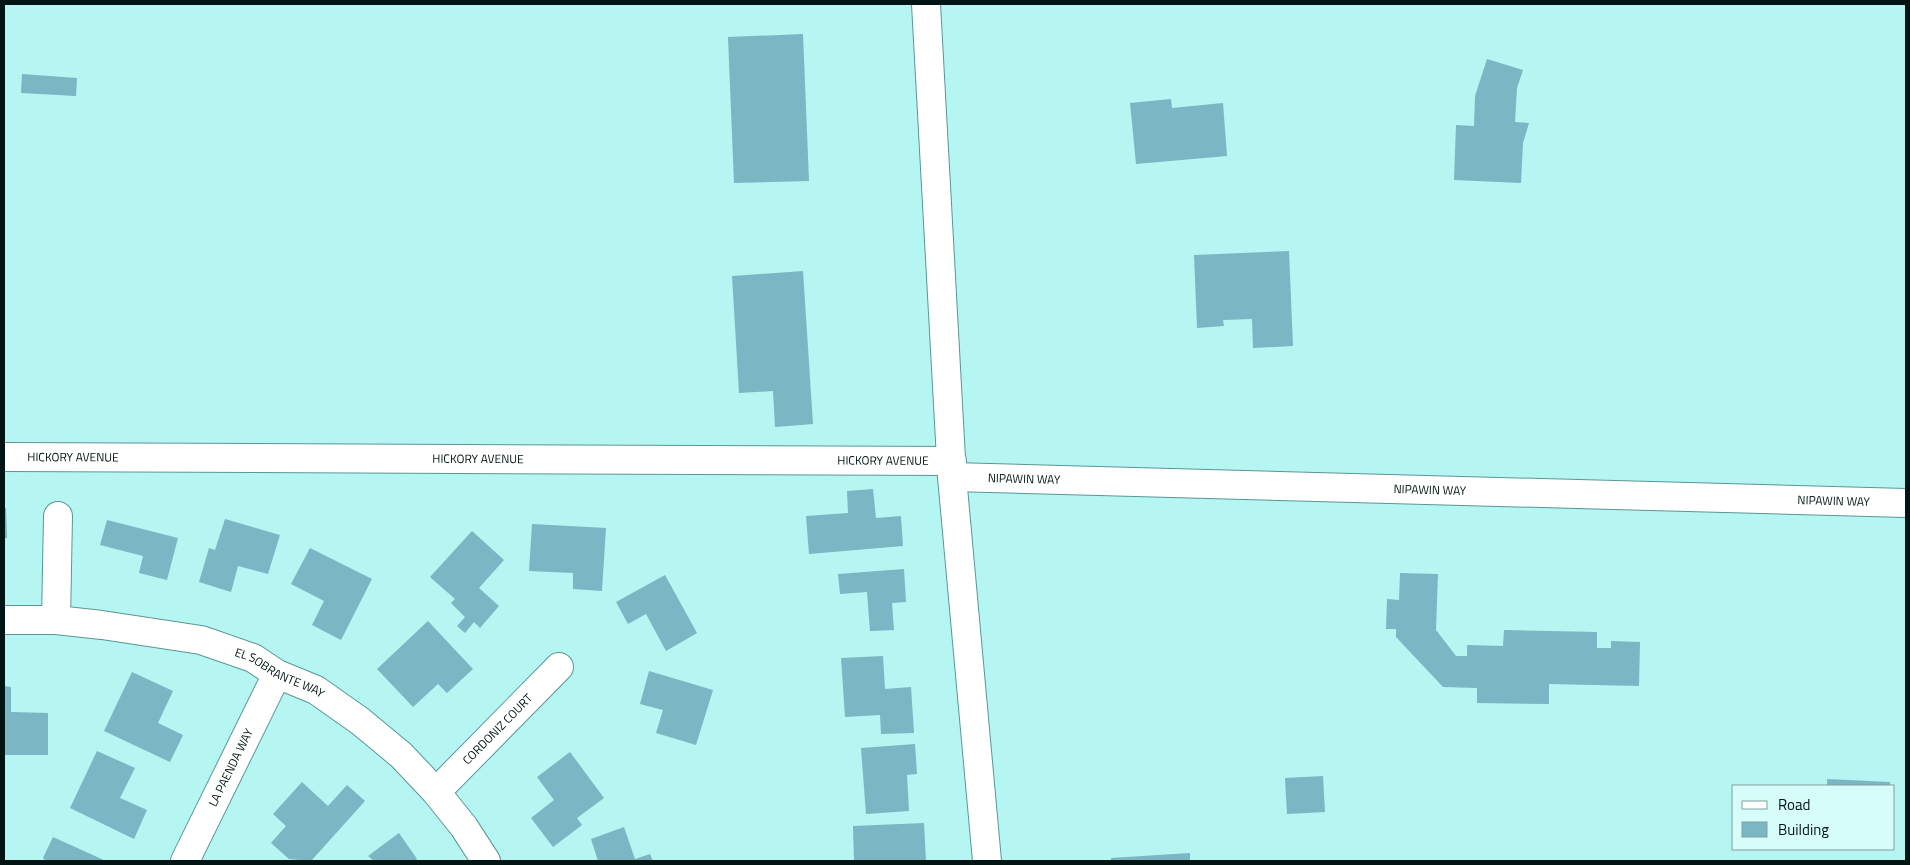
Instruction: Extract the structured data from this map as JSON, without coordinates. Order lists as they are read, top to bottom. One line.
{"streets":{"street":["HICKORY AVENUE","NIPAWIN WAY","EL SOBRANTE WAY","CORDONIZ COURT","LA PAENDA WAY"]},"crossings":[["HICKORY AVENUE","NIPAWIN WAY"],["EL SOBRANTE WAY","CORDONIZ COURT"],["EL SOBRANTE WAY","LA PAENDA WAY"]],"legend":["Road","Building"]}
